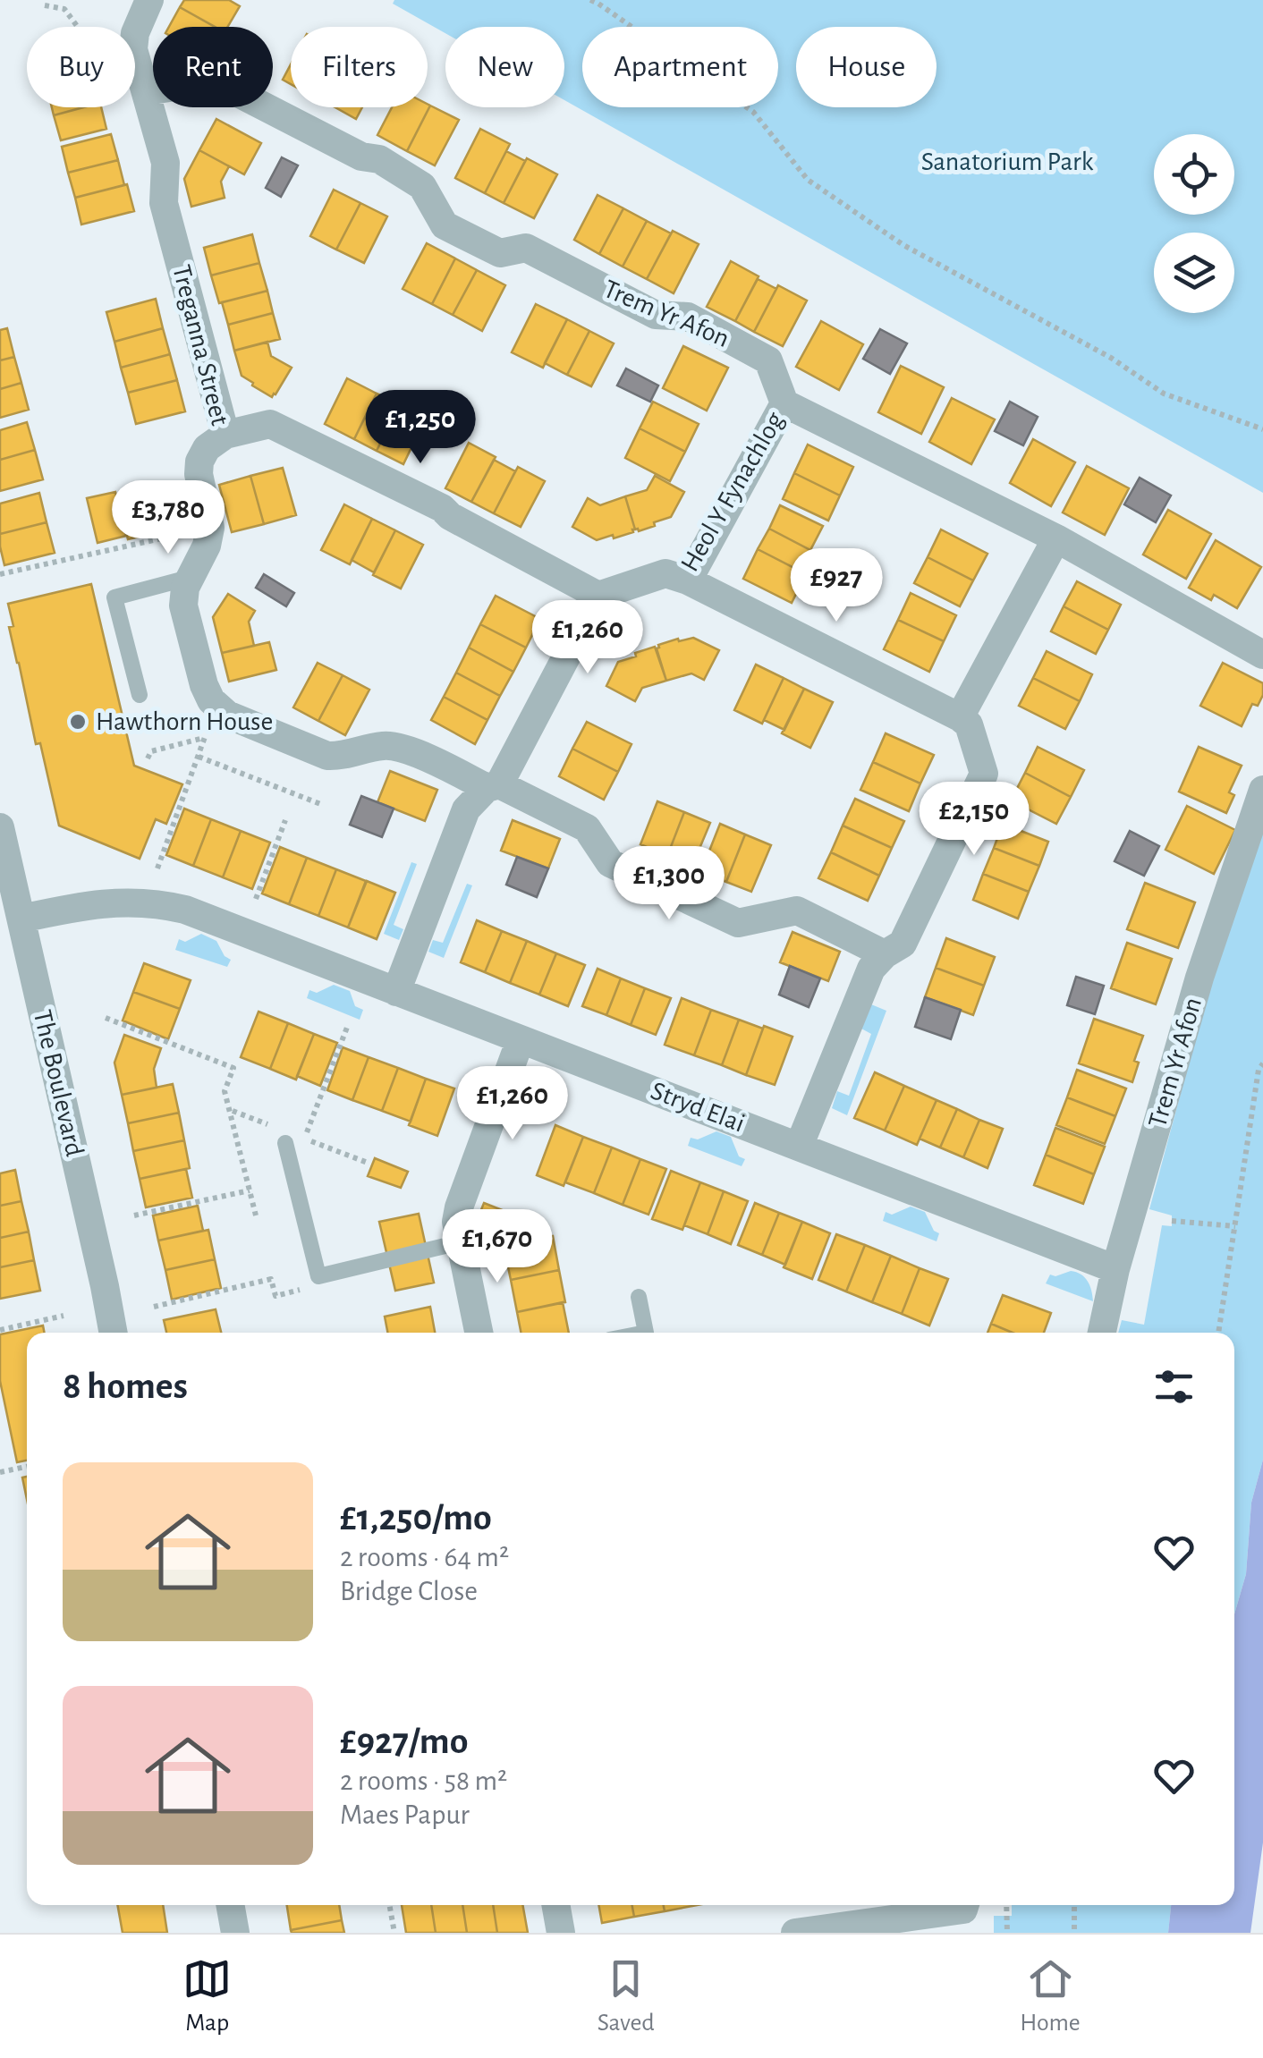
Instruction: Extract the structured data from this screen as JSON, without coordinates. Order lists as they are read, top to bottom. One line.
{"streets":{"street":["Trem Yr Afon","Treganna Street","Heol Y Fynachlog","The Boulevard","Stryd Elai"]},"crossings":[["Trem Yr Afon","Treganna Street"],["Trem Yr Afon","Heol Y Fynachlog"],["Trem Yr Afon","Stryd Elai"],["The Boulevard","Stryd Elai"]],"parks":["Sanatorium Park"],"places":["Hawthorn House"],"page":{"chip":["Buy","Rent","Filters","New","Apartment","House"],"price":["£1,250","£3,780","£927","£1,260","£2,150","£1,300","£1,260","£1,670"],"heading":"8 homes","list":[{"name":"£1,250/mo","note":"2 rooms · 64 m² · Bridge Close"},{"name":"£927/mo","note":"2 rooms · 58 m² · Maes Papur"}],"tabs":["Map","Saved","Home"]}}
